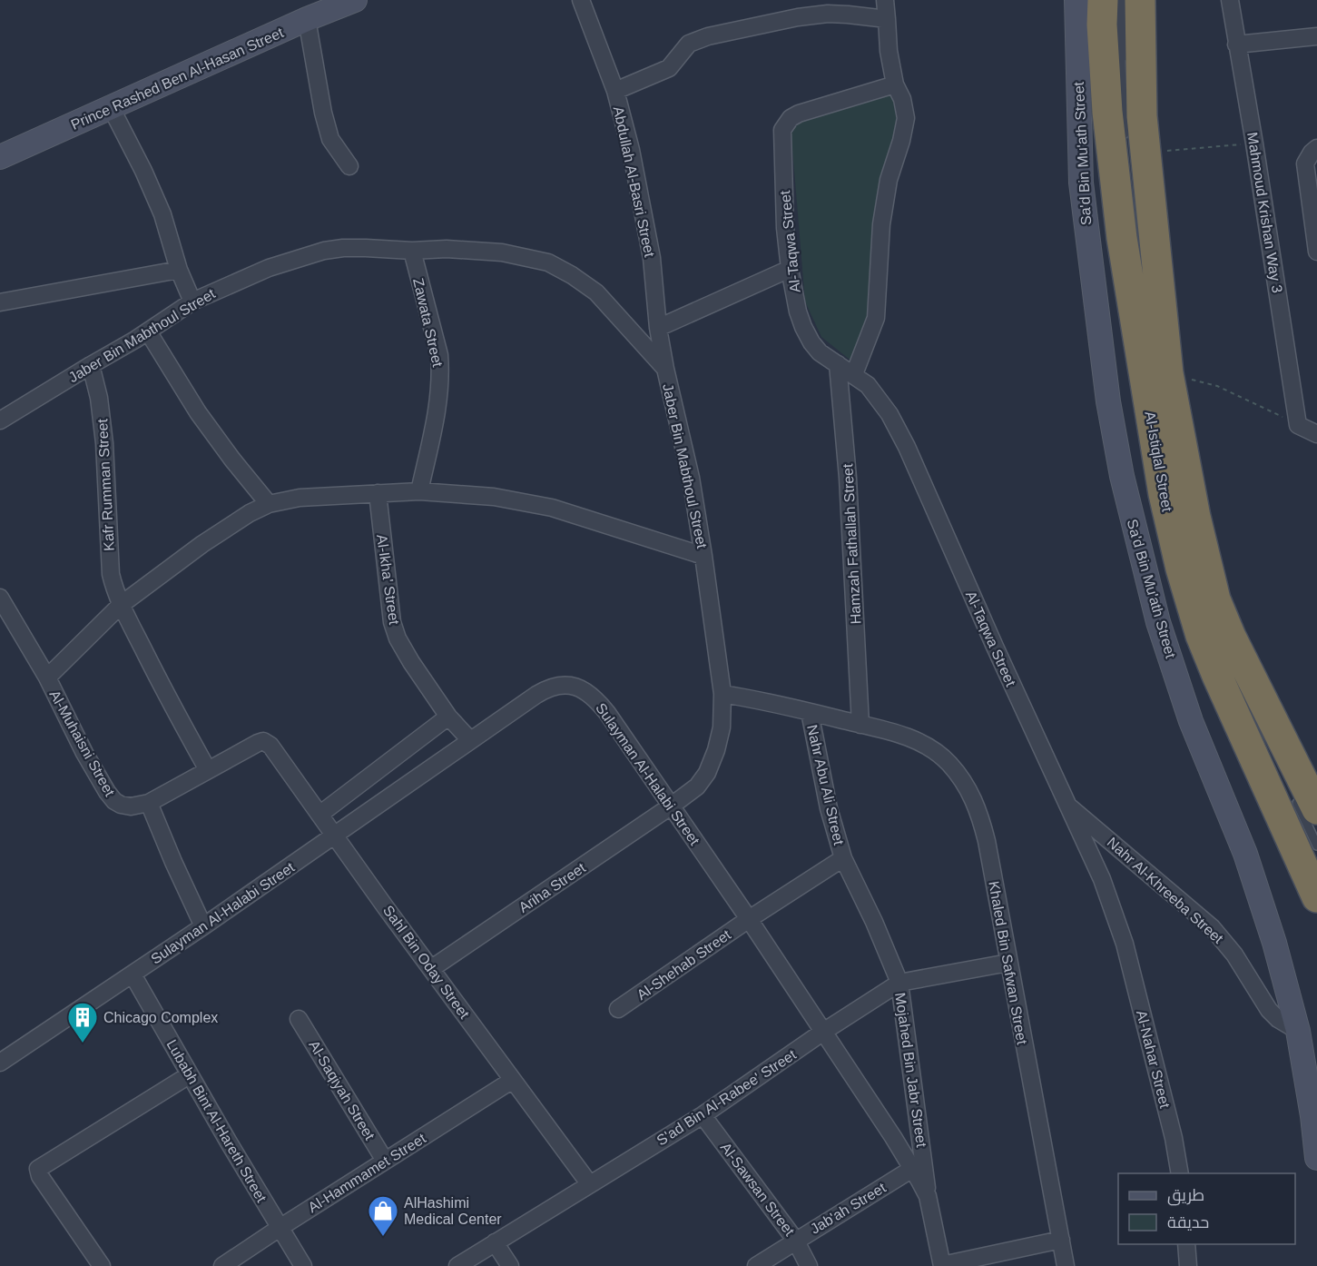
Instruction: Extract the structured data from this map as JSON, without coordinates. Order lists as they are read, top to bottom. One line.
{"streets":{"highway":["Al-Istiqlal Street"],"street":["Prince Rashed Ben Al-Hasan Street","Sa'd Bin Mu'ath Street","Abdullah Al-Basri Street","Mahmoud Krishan Way 3","Al-Taqwa Street","Zawata Street","Jaber Bin Mabthoul Street","Kafr Rumman Street","Hamzah Fathallah Street","Al-Ikha' Street","Al-Muhaisni Street","Sulayman Al-Halabi Street","Nahr Abu Ali Street","Ariha Street","Nahr Al-Khreeba Street","Sahl Bin Oday Street","Khaled Bin Safwan Street","Al-Shehab Street","Al-Nahar Street","Mojahed Bin Jabr Street","Al-Saqiyah Street","S'ad Bin Al-Rabee' Street","Lubabh Bint Al-Hareth Street","Al-Hammamet Street","Al-Sawsan Street","Jab'ah Street"]},"crossings":[["Sa'd Bin Mu'ath Street","Nahr Al-Khreeba Street"],["Abdullah Al-Basri Street","Jaber Bin Mabthoul Street"],["Al-Taqwa Street","Hamzah Fathallah Street"],["Al-Taqwa Street","Nahr Al-Khreeba Street"],["Al-Taqwa Street","Al-Nahar Street"],["Zawata Street","Jaber Bin Mabthoul Street"],["Jaber Bin Mabthoul Street","Kafr Rumman Street"],["Jaber Bin Mabthoul Street","Sulayman Al-Halabi Street"],["Jaber Bin Mabthoul Street","Ariha Street"],["Jaber Bin Mabthoul Street","Khaled Bin Safwan Street"],["Kafr Rumman Street","Al-Muhaisni Street"],["Hamzah Fathallah Street","Khaled Bin Safwan Street"],["Al-Ikha' Street","Sulayman Al-Halabi Street"],["Al-Muhaisni Street","Sahl Bin Oday Street"],["Sulayman Al-Halabi Street","Ariha Street"],["Sulayman Al-Halabi Street","Sahl Bin Oday Street"],["Sulayman Al-Halabi Street","Al-Shehab Street"],["Sulayman Al-Halabi Street","Mojahed Bin Jabr Street"],["Sulayman Al-Halabi Street","S'ad Bin Al-Rabee' Street"],["Sulayman Al-Halabi Street","Lubabh Bint Al-Hareth Street"],["Sulayman Al-Halabi Street","Jab'ah Street"],["Nahr Abu Ali Street","Khaled Bin Safwan Street"],["Nahr Abu Ali Street","Al-Shehab Street"],["Nahr Abu Ali Street","Mojahed Bin Jabr Street"],["Ariha Street","Sahl Bin Oday Street"],["Sahl Bin Oday Street","S'ad Bin Al-Rabee' Street"],["Sahl Bin Oday Street","Al-Hammamet Street"],["Khaled Bin Safwan Street","S'ad Bin Al-Rabee' Street"],["Al-Shehab Street","Mojahed Bin Jabr Street"],["Mojahed Bin Jabr Street","S'ad Bin Al-Rabee' Street"],["Al-Saqiyah Street","Al-Hammamet Street"],["S'ad Bin Al-Rabee' Street","Al-Sawsan Street"],["Lubabh Bint Al-Hareth Street","Al-Hammamet Street"],["Al-Sawsan Street","Jab'ah Street"]],"places":{"building":["Chicago Complex"],"shop":["AlHashimi Medical Center"]},"legend":["طريق","حديقة"]}
